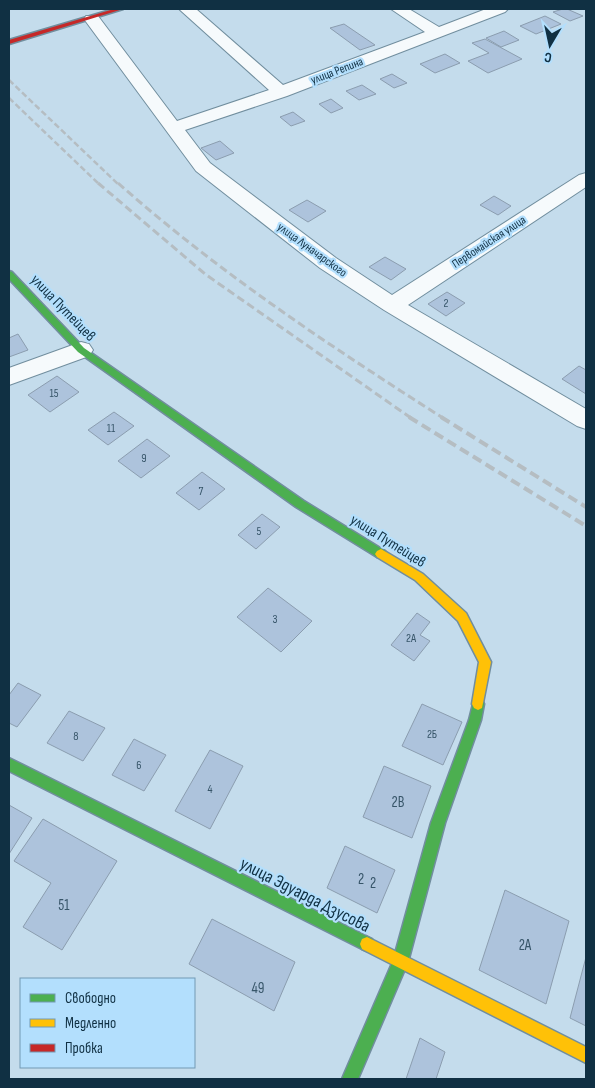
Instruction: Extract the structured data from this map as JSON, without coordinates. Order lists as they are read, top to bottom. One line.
{"streets":{"street":["улица Репина","Первомайская улица","улица Луначарского","улица Путейцев","улица Эдуарда Дзусова"]},"crossings":[["улица Репина","улица Луначарского"],["Первомайская улица","улица Луначарского"],["улица Путейцев","улица Эдуарда Дзусова"]],"house_numbers":["2","15","11","9","7","5","3","2А","2Б","8","6","4","2В","2","2","51","2А","49"],"legend":["Свободно","Медленно","Пробка"],"north":"bottom"}
